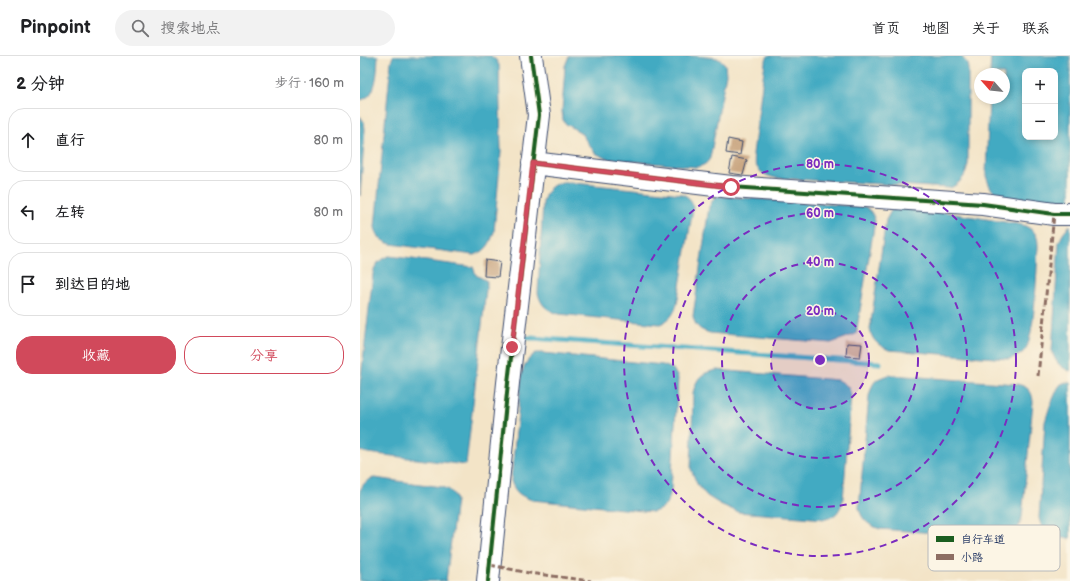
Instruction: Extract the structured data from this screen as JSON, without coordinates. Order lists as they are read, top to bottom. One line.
{"legend":["自行车道","小路"],"north":"top left","page":{"header":"Pinpoint","search":"搜索地点","nav":["首页","地图","关于","联系"],"heading":["2 分钟","步行 · 160 m"],"map_buttons":["+","−"],"list":[["直行","80 m"],["左转","80 m"],"到达目的地"],"buttons":["收藏","分享"]},"rings":["80 m","60 m","40 m","20 m"]}
